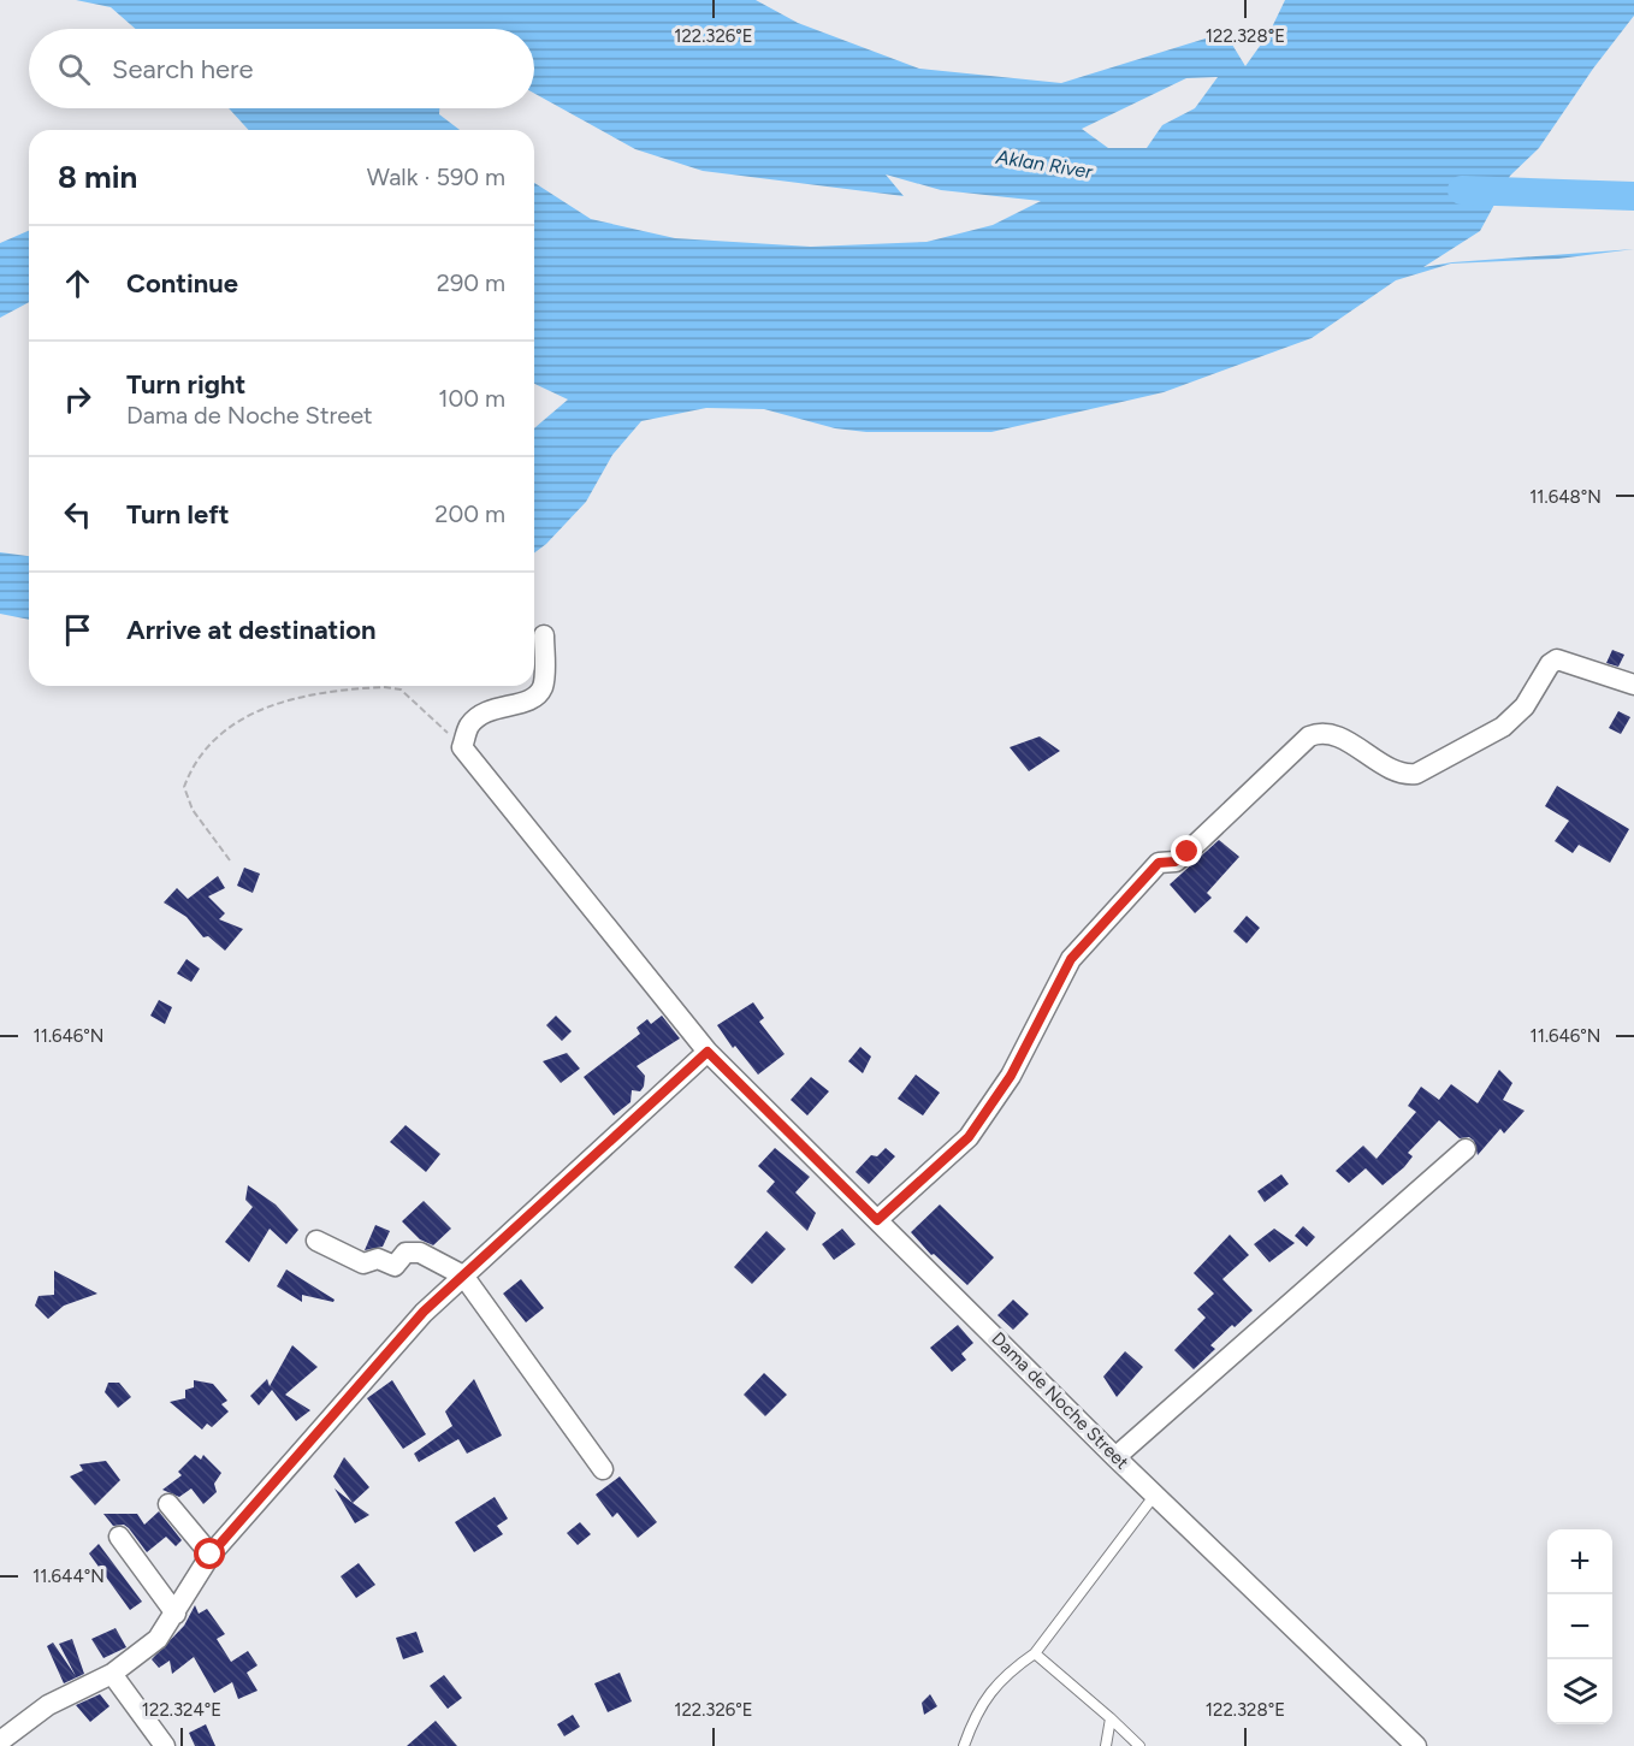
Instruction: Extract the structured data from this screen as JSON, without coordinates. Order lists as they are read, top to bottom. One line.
{"streets":{"street":["Dama de Noche Street"]},"water":["Aklan River"],"page":{"search":"Search here","heading":["8 min","Walk · 590 m"],"list":[["Continue","290 m"],["Turn right","Dama de Noche Street","100 m"],["Turn left","200 m"],"Arrive at destination"],"map_buttons":["+","−"]},"coordinates":["122.326°E","122.328°E","11.648°N","11.646°N","11.644°N","122.324°E"]}
